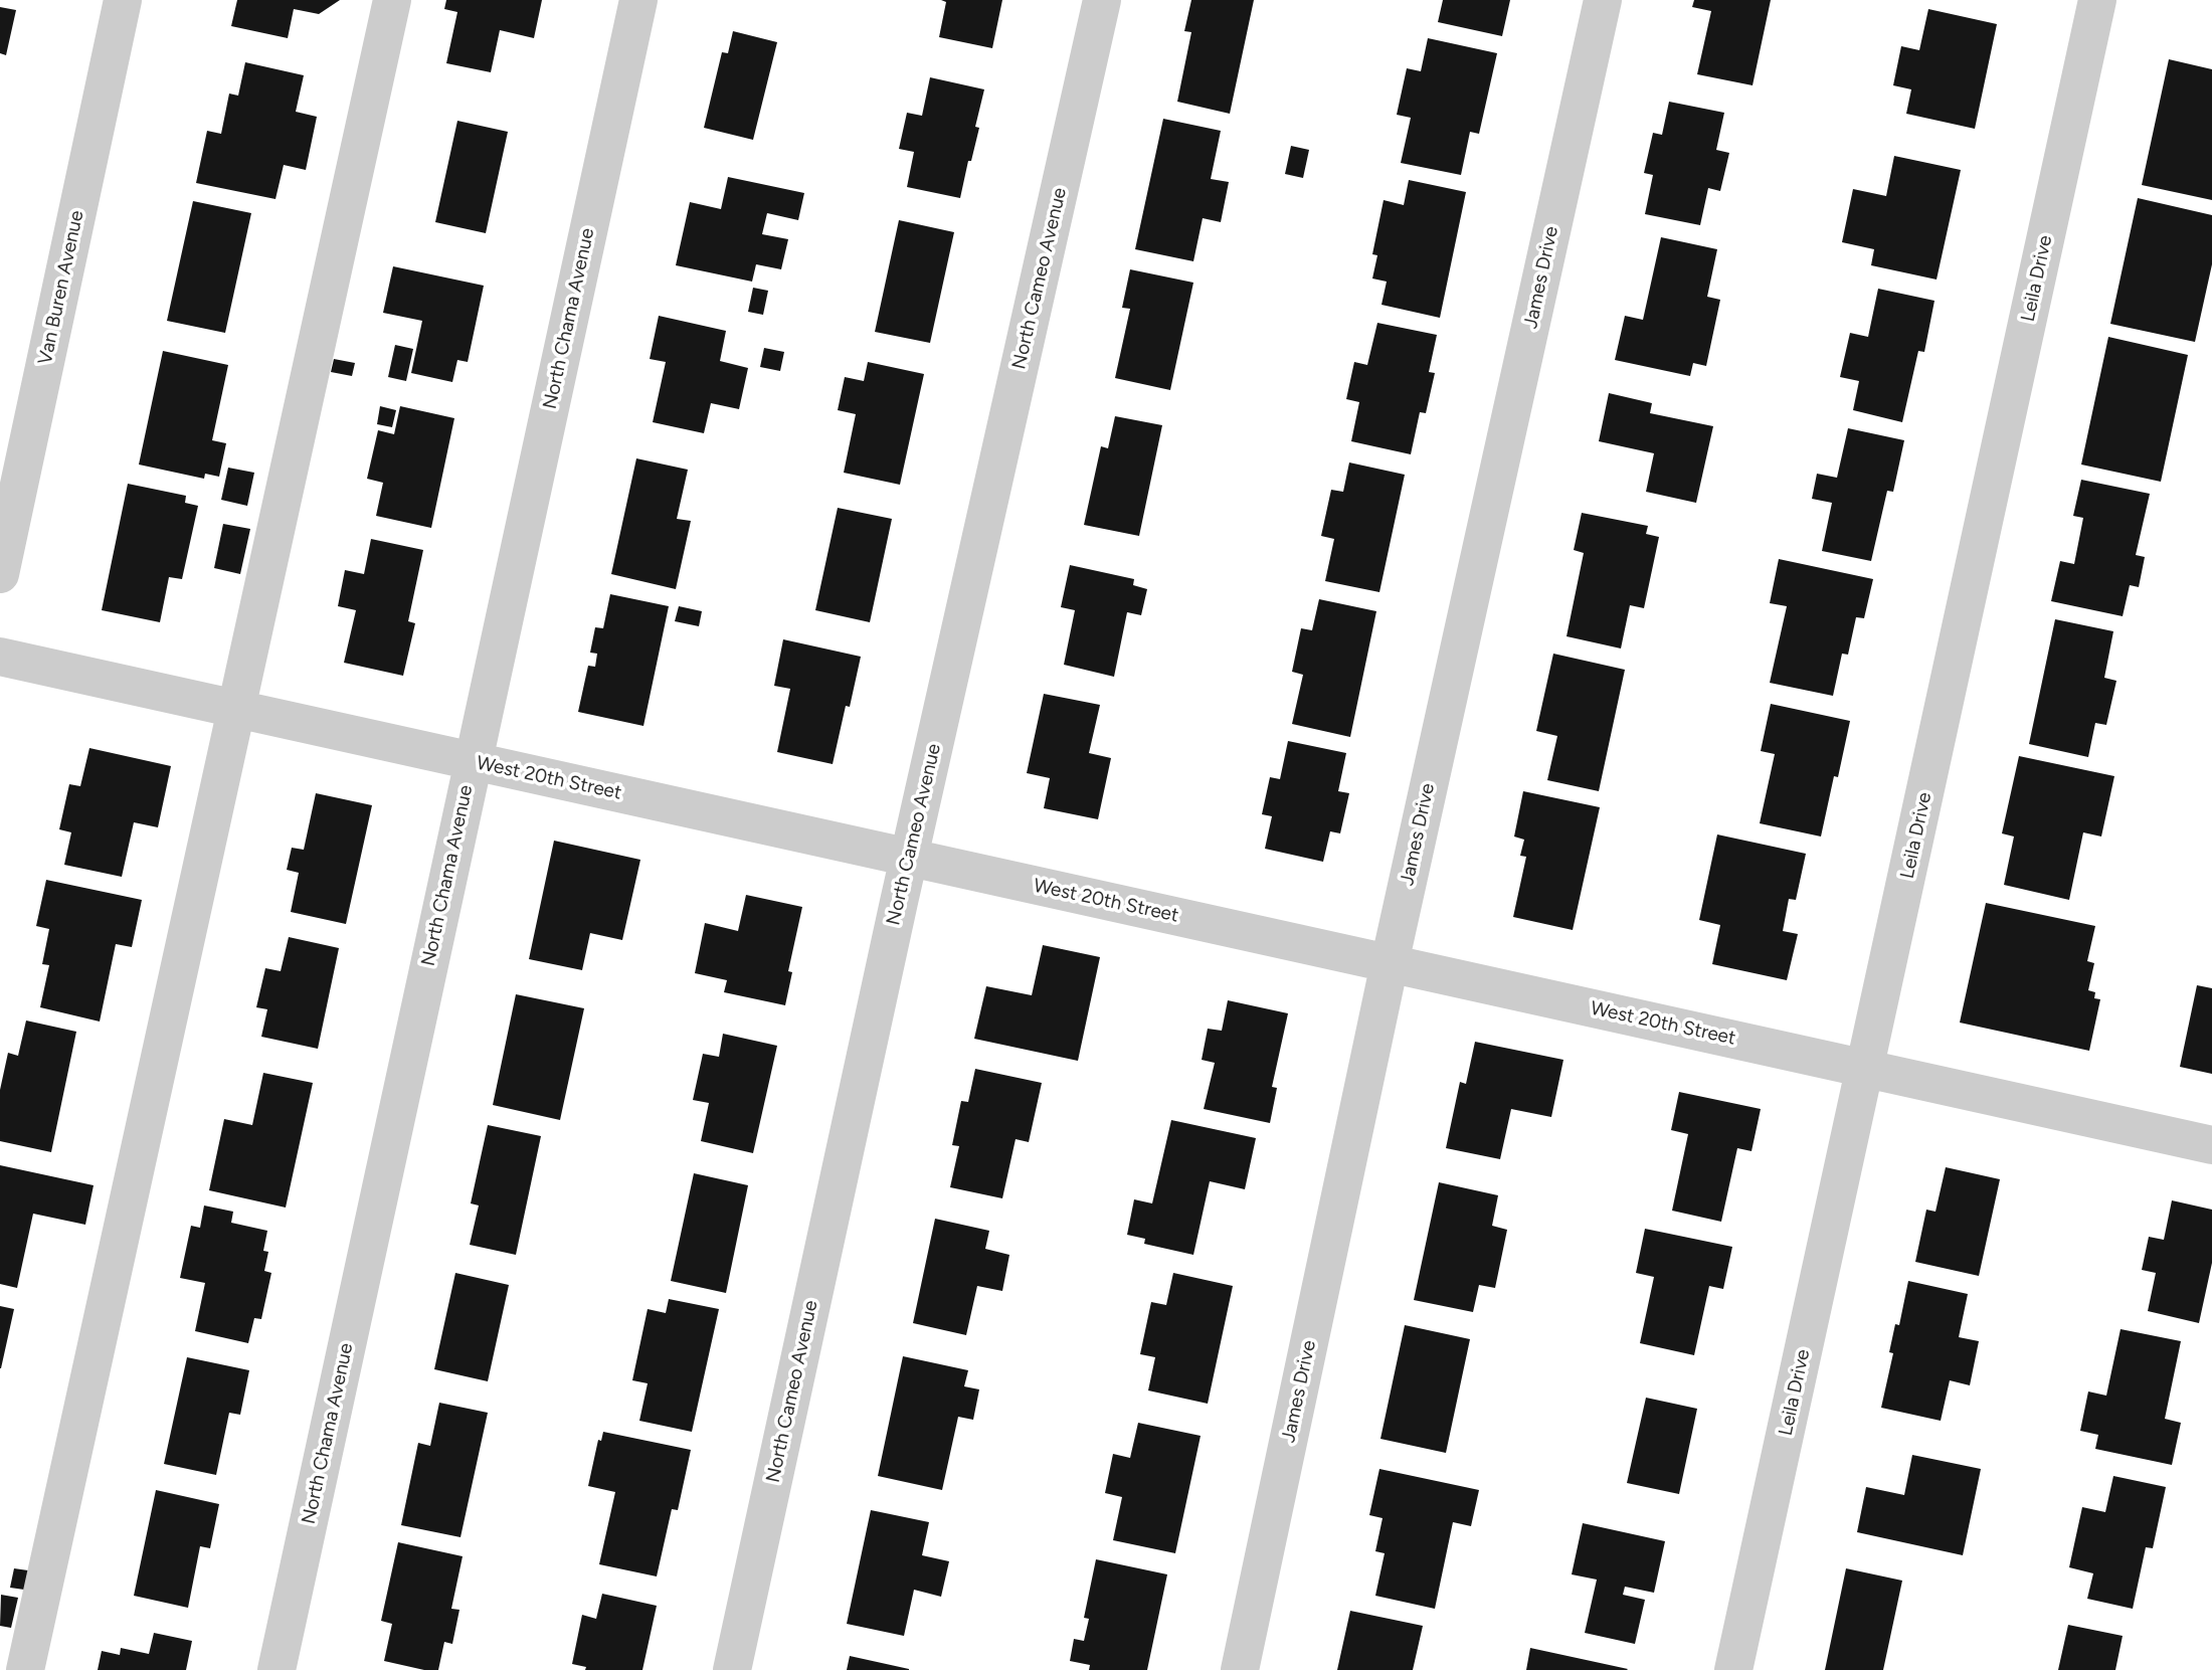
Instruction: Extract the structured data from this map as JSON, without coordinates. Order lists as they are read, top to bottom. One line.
{"streets":{"street":["James Drive","North Cameo Avenue","Leila Drive","Van Buren Avenue","North Chama Avenue","West 20th Street"]},"crossings":[["James Drive","West 20th Street"],["North Cameo Avenue","West 20th Street"],["Leila Drive","West 20th Street"],["North Chama Avenue","West 20th Street"]]}
